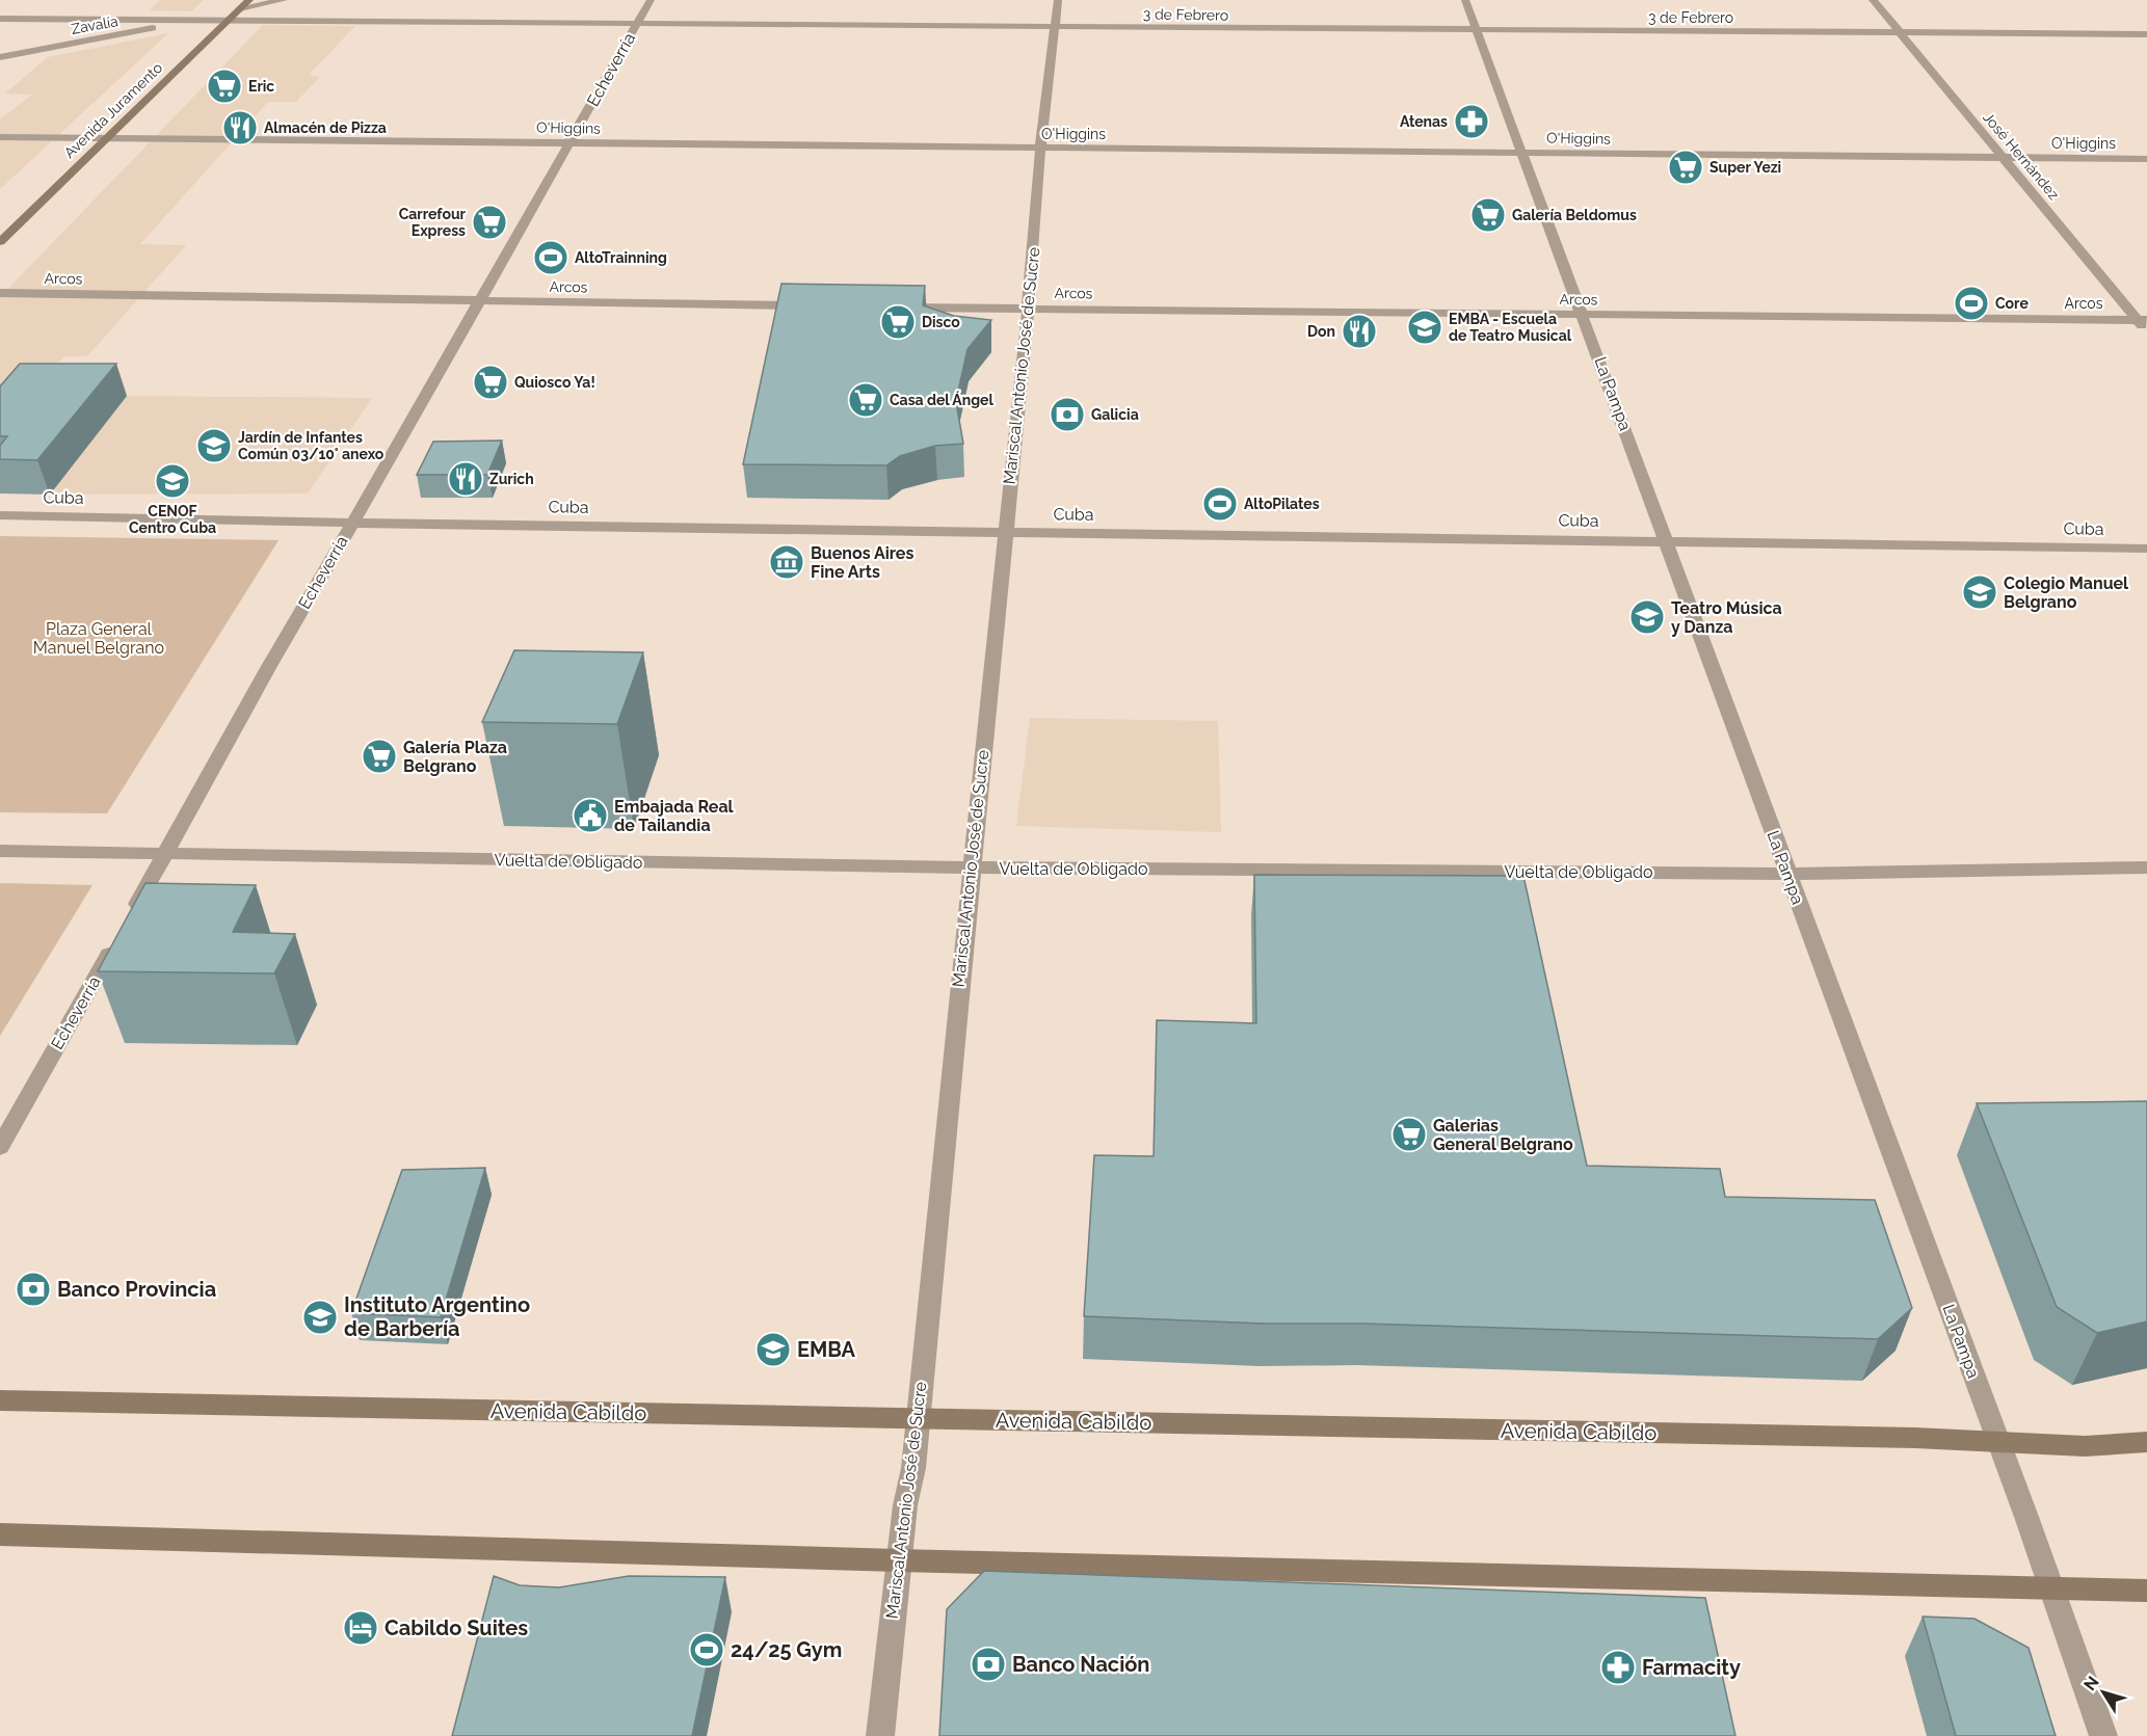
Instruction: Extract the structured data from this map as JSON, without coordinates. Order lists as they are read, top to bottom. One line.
{"streets":{"main road":["Avenida Juramento","Avenida Cabildo"],"street":["3 de Febrero","Zavalía","Echeverría","O'Higgins","José Hernández","Arcos","Mariscal Antonio José de Sucre","La Pampa","Cuba","Vuelta de Obligado"]},"crossings":[["3 de Febrero","Zavalía"],["3 de Febrero","Echeverría"],["3 de Febrero","Avenida Juramento"],["3 de Febrero","José Hernández"],["3 de Febrero","Mariscal Antonio José de Sucre"],["3 de Febrero","La Pampa"],["Echeverría","O'Higgins"],["Echeverría","Arcos"],["Echeverría","Cuba"],["Echeverría","Vuelta de Obligado"],["Avenida Juramento","O'Higgins"],["O'Higgins","José Hernández"],["O'Higgins","Mariscal Antonio José de Sucre"],["O'Higgins","La Pampa"],["José Hernández","Arcos"],["Arcos","Mariscal Antonio José de Sucre"],["Arcos","La Pampa"],["Mariscal Antonio José de Sucre","Cuba"],["Mariscal Antonio José de Sucre","Vuelta de Obligado"],["Mariscal Antonio José de Sucre","Avenida Cabildo"],["La Pampa","Cuba"],["La Pampa","Vuelta de Obligado"],["La Pampa","Avenida Cabildo"]],"parks":["Plaza General Manuel Belgrano"],"places":{"supermarket":["Eric","Super Yezi","Galería Beldomus","Carrefour Express","Disco","Quiosco Ya!","Casa del Ángel","Galería Plaza Belgrano","Galerias General Belgrano"],"pharmacy":["Atenas","Farmacity"],"restaurant":["Almacén de Pizza","Don","Zurich"],"sports":["AltoTrainning","Core","AltoPilates","24/25 Gym"],"school or university":["EMBA - Escuela de Teatro Musical","Jardín de Infantes Común 03/10° anexo","CENOF Centro Cuba","Colegio Manuel Belgrano","Teatro Música y Danza","Instituto Argentino de Barbería","EMBA"],"bank":["Galicia","Banco Provincia","Banco Nación"],"museum":["Buenos Aires Fine Arts"],"public building":["Embajada Real de Tailandia"],"hotel":["Cabildo Suites"]},"north":"top left"}
